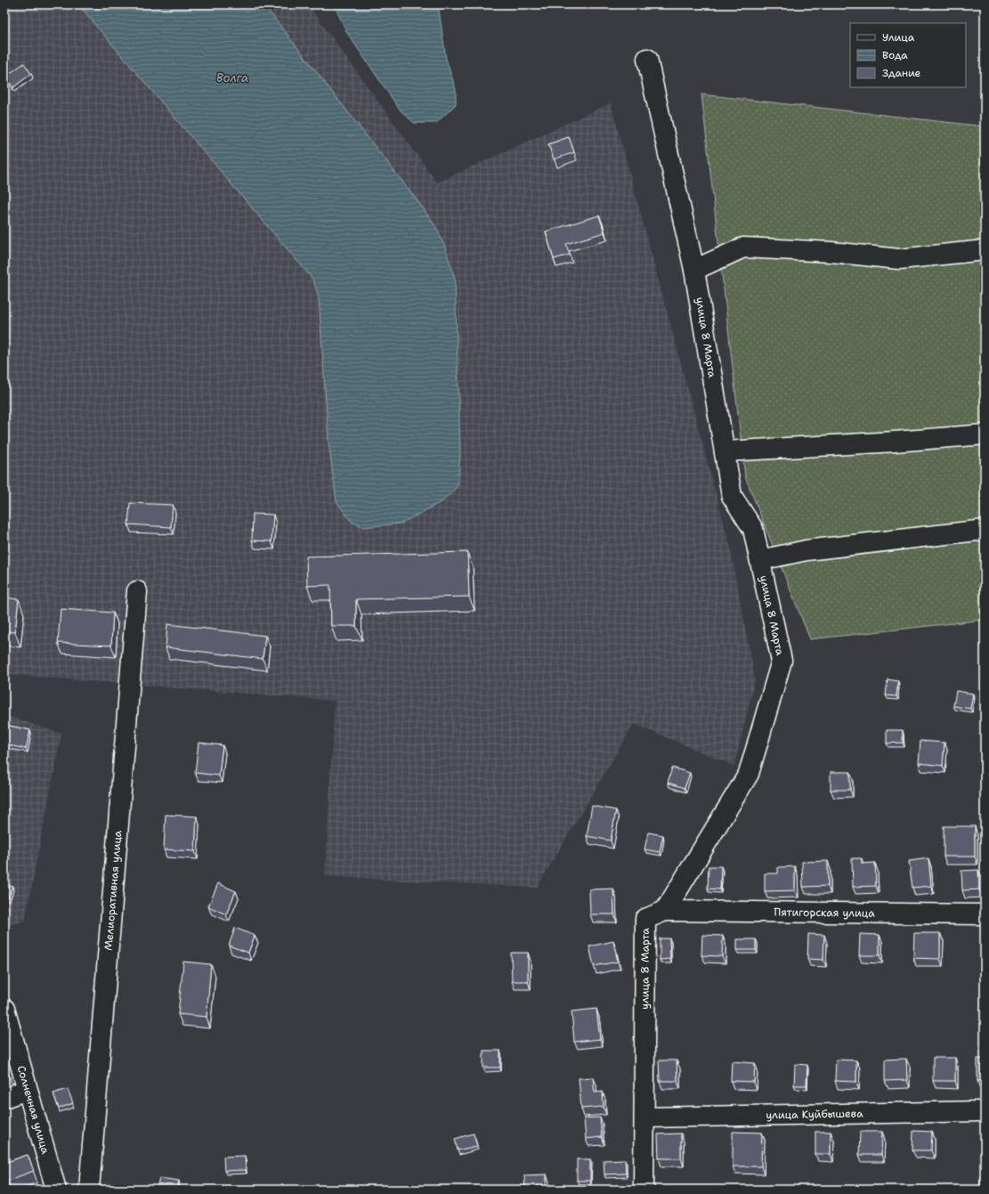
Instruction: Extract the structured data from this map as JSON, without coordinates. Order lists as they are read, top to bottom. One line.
{"streets":{"street":["улица 8 Марта","Мелиоративная улица","Пятигорская улица","Солнечная улица","улица Куйбышева"]},"crossings":[["улица 8 Марта","Пятигорская улица"],["улица 8 Марта","улица Куйбышева"]],"water":["Волга"],"legend":["Улица","Вода","Здание"]}
